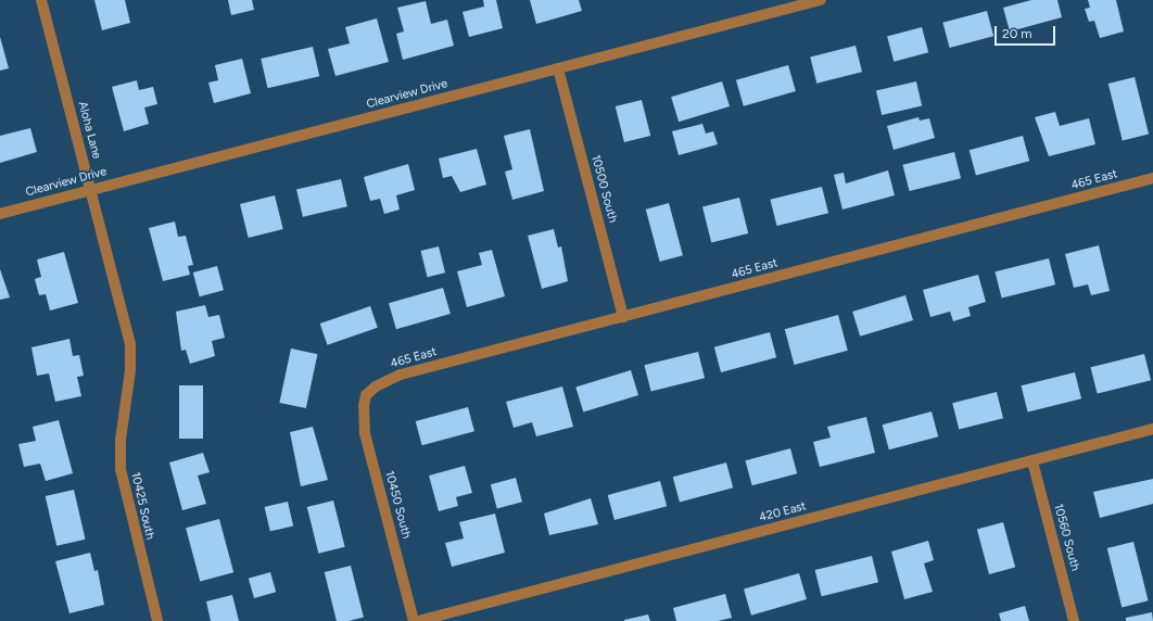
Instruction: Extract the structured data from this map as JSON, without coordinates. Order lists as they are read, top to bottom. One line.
{"streets":{"street":["Clearview Drive","Aloha Lane","465 East","10500 South","10450 South","10425 South","420 East","10560 South"]},"crossings":[["Clearview Drive","Aloha Lane"],["Clearview Drive","10500 South"],["Aloha Lane","10425 South"],["465 East","10500 South"],["465 East","10450 South"],["420 East","10560 South"]],"scale_bar":"20 m"}
